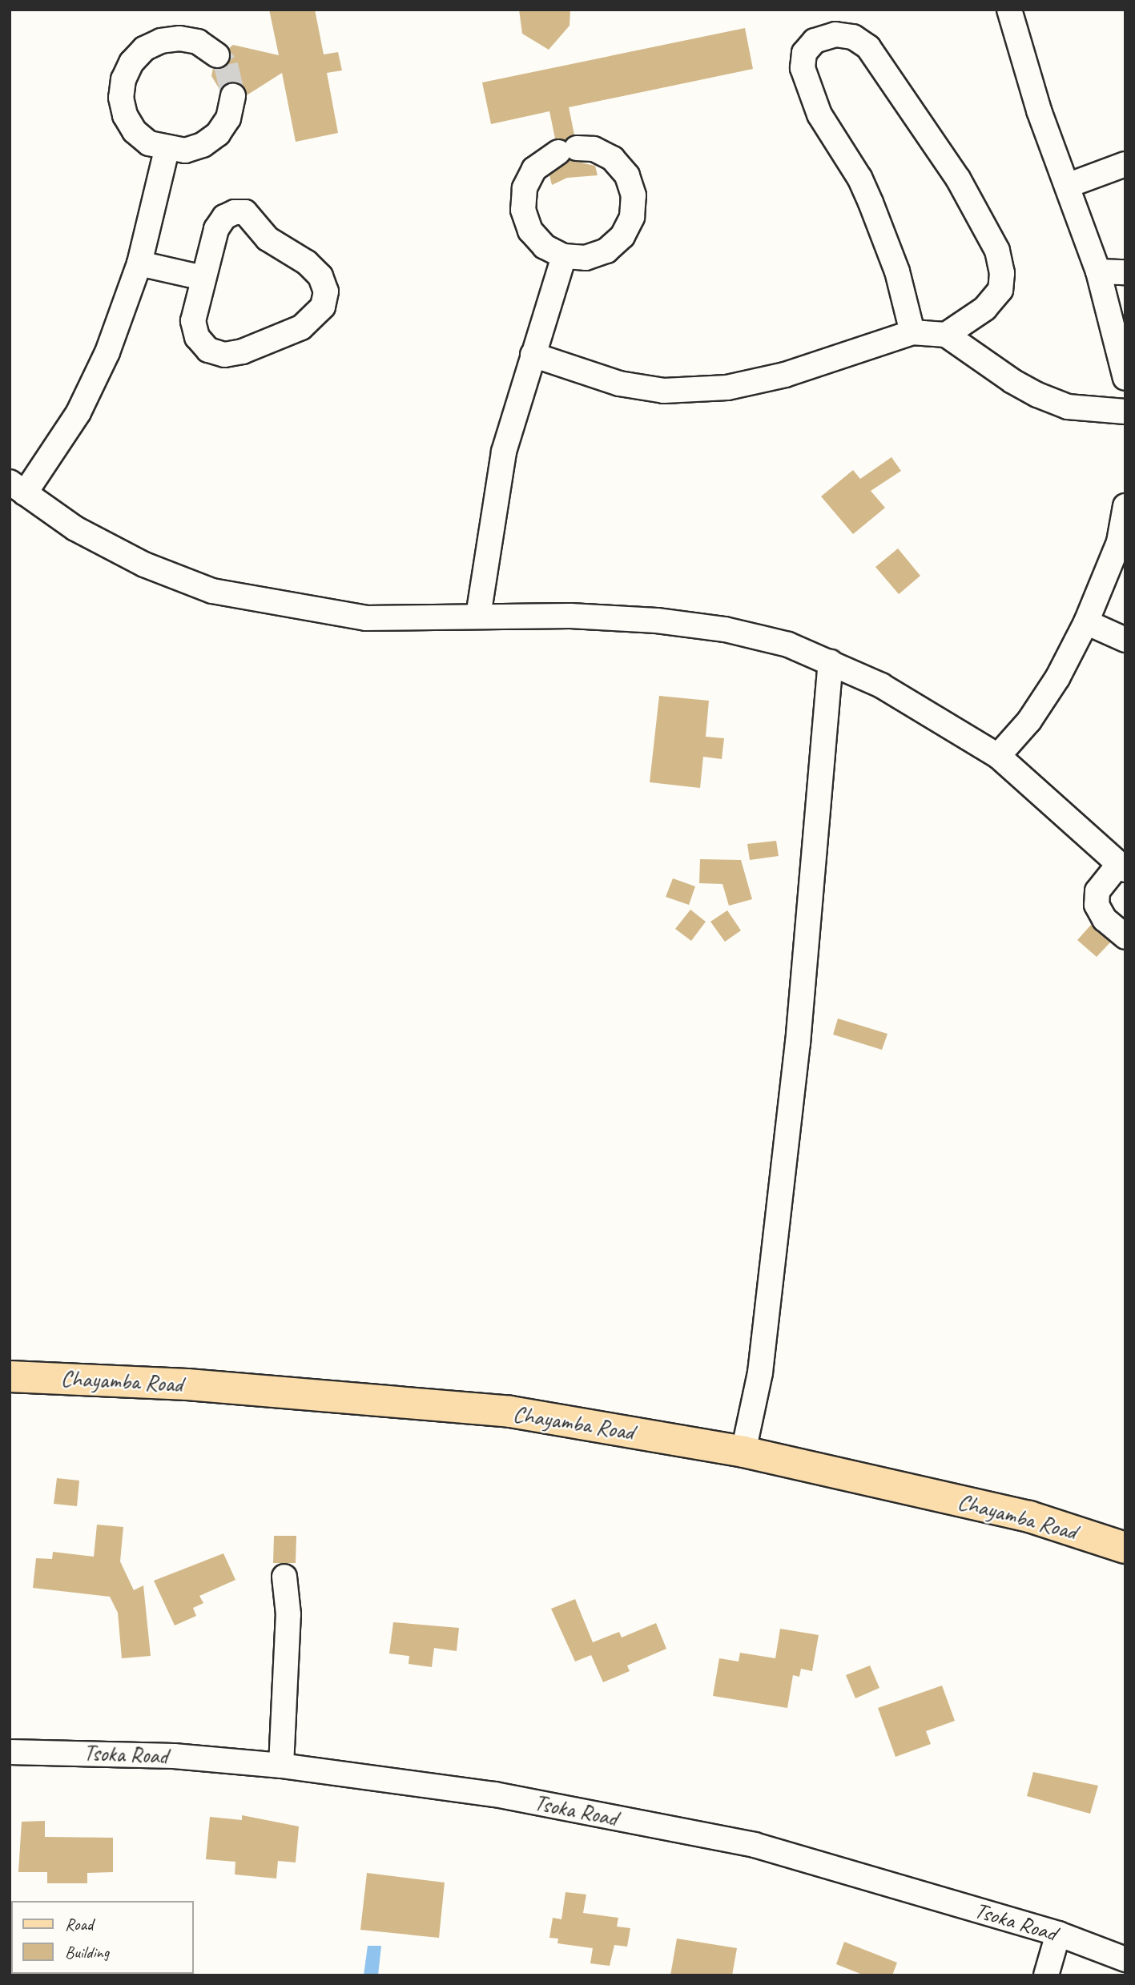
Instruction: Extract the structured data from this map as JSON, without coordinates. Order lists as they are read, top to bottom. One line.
{"streets":{"main road":["Chayamba Road"],"street":["Tsoka Road"]},"legend":["Road","Building"]}
